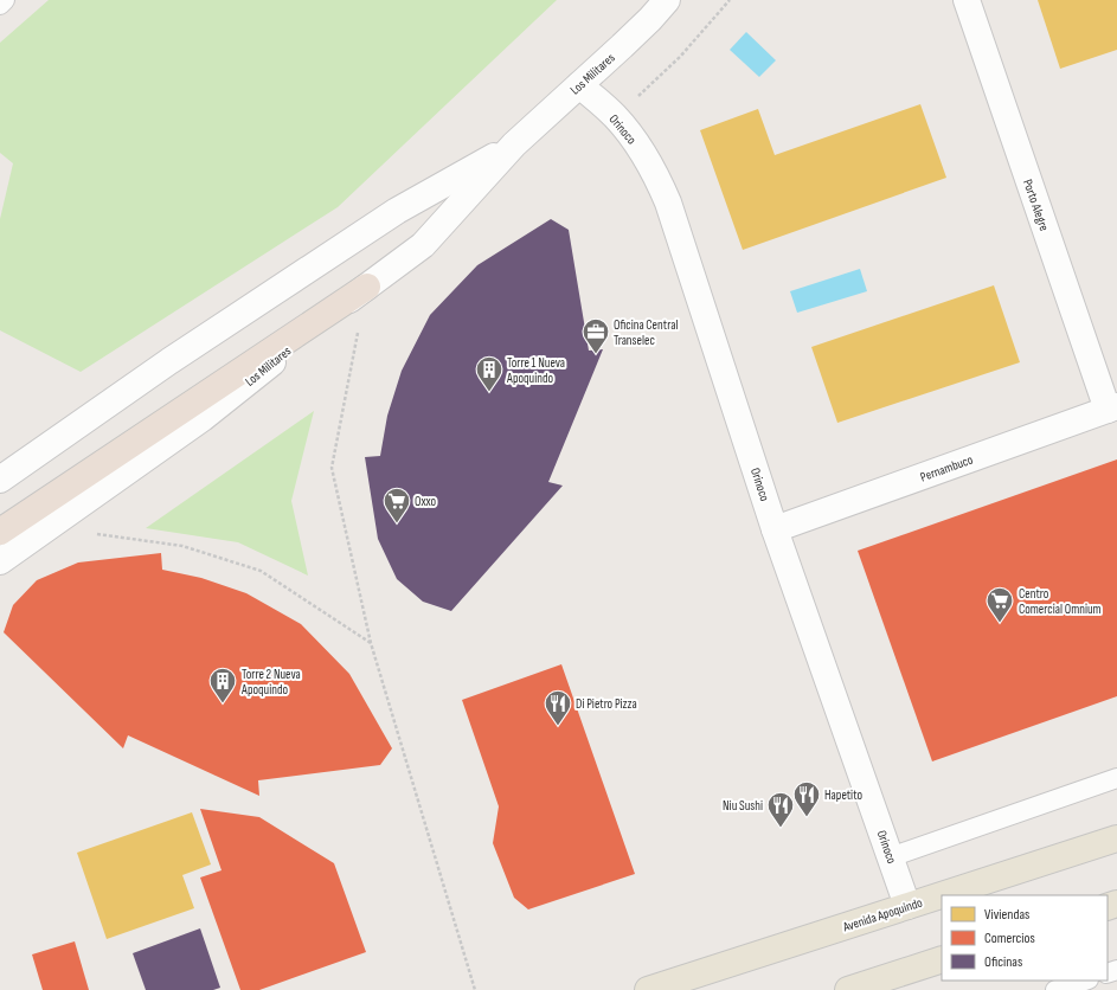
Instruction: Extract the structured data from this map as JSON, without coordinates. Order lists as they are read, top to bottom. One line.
{"streets":{"main road":["Avenida Apoquindo"],"street":["Los Militares","Orinoco","Porto Alegre","Pernambuco"]},"crossings":[["Los Militares","Orinoco"],["Orinoco","Pernambuco"],["Orinoco","Avenida Apoquindo"],["Porto Alegre","Pernambuco"]],"places":{"office":["Oficina Central Transelec"],"building":["Torre 1 Nueva Apoquindo","Torre 2 Nueva Apoquindo"],"supermarket":["Oxxo","Centro Comercial Omnium"],"restaurant":["Di Pietro Pizza","Hapetito","Niu Sushi"]},"legend":["Viviendas","Comercios","Oficinas"]}
